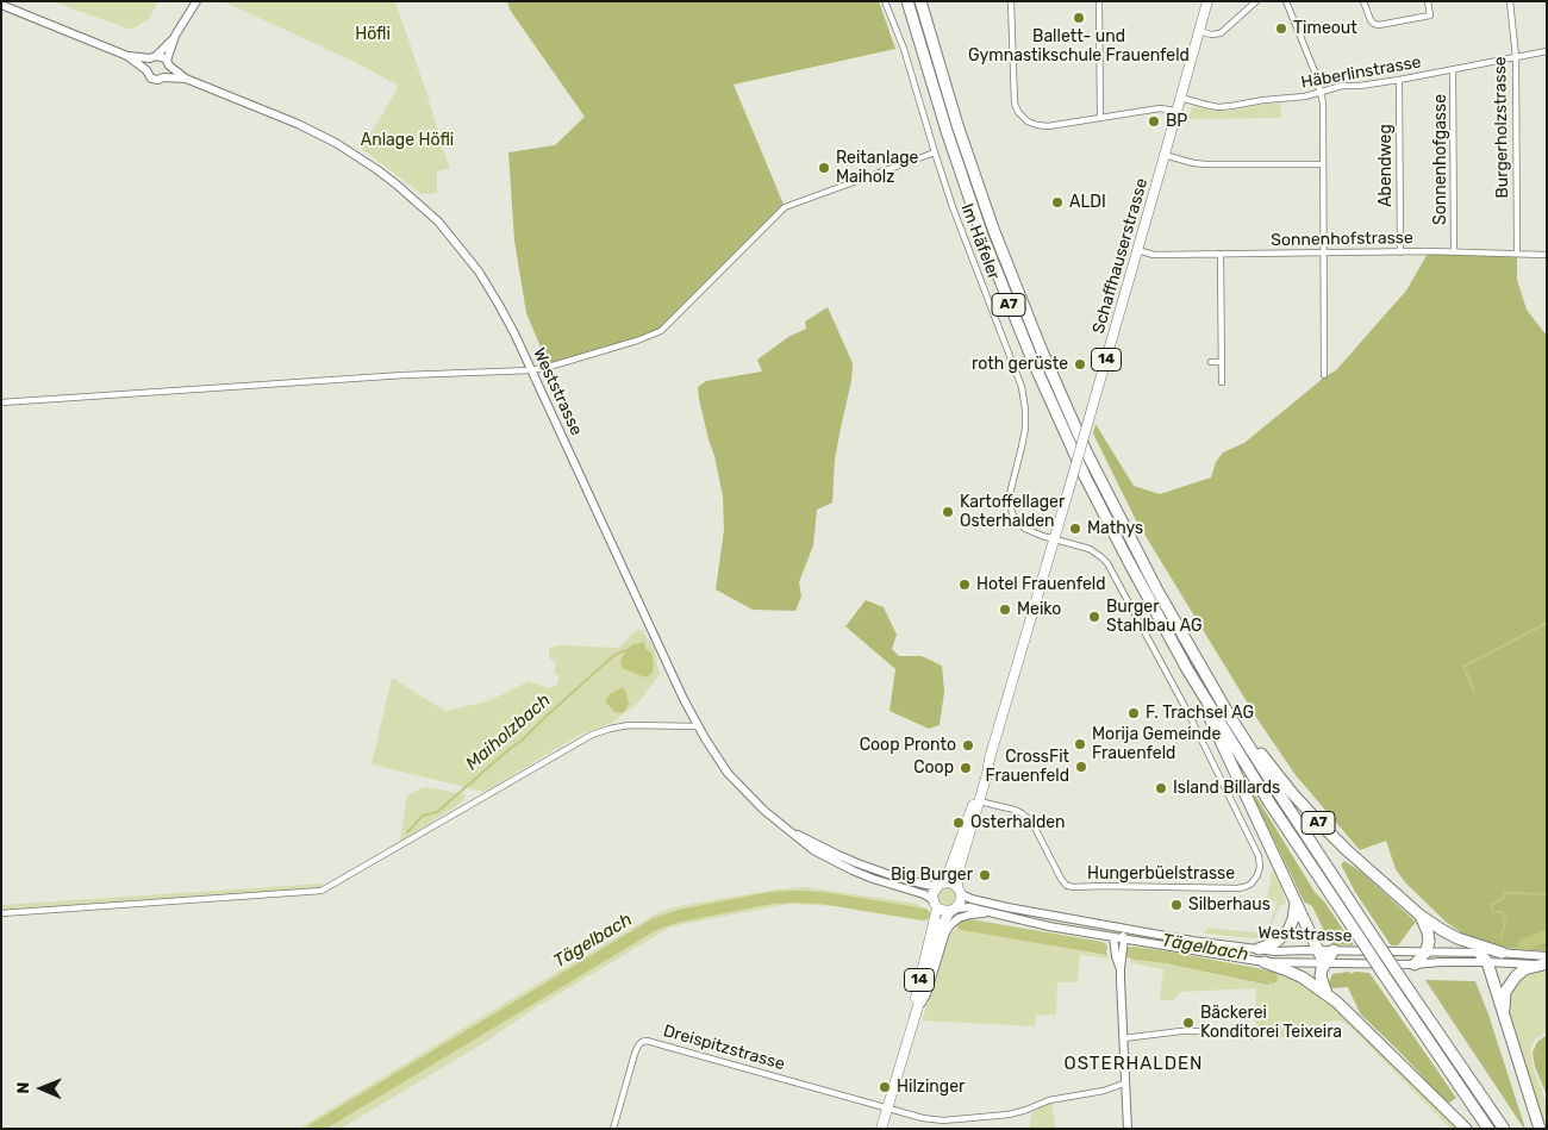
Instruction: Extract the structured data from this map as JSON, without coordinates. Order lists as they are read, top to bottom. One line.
{"streets":{"highway":["A7"],"main road":["Schaffhauserstrasse","14","Weststrasse"],"street":["Häberlinstrasse","Burgerholzstrasse","Sonnenhofgasse","Abendweg","Sonnenhofstrasse","Im Häfeler","Hungerbüelstrasse","Dreispitzstrasse"]},"crossings":[["Häberlinstrasse","Burgerholzstrasse"],["Häberlinstrasse","Sonnenhofgasse"],["Häberlinstrasse","Abendweg"],["Häberlinstrasse","Schaffhauserstrasse"],["Burgerholzstrasse","Sonnenhofstrasse"],["Sonnenhofgasse","Sonnenhofstrasse"],["Abendweg","Sonnenhofstrasse"],["Sonnenhofstrasse","Schaffhauserstrasse"],["Im Häfeler","Schaffhauserstrasse"],["Im Häfeler","Hungerbüelstrasse"],["Schaffhauserstrasse","14"],["Schaffhauserstrasse","Weststrasse"],["Schaffhauserstrasse","Hungerbüelstrasse"],["A7","Weststrasse"],["14","Weststrasse"],["14","Dreispitzstrasse"]],"districts":["OSTERHALDEN"],"water":["Maiholzbach","Tägelbach"],"parks":["Höfli","Anlage Höfli"],"places":["Ballett- und Gymnastikschule Frauenfeld","Timeout","BP","Reitanlage Maiholz","ALDI","roth gerüste","Kartoffellager Osterhalden","Mathys","Hotel Frauenfeld","Meiko","Burger Stahlbau AG","F. Trachsel AG","Morija Gemeinde Frauenfeld","Coop Pronto","CrossFit Frauenfeld","Coop","Island Billards","Osterhalden","Big Burger","Silberhaus","Bäckerei Konditorei Teixeira","Hilzinger"],"north":"left"}
